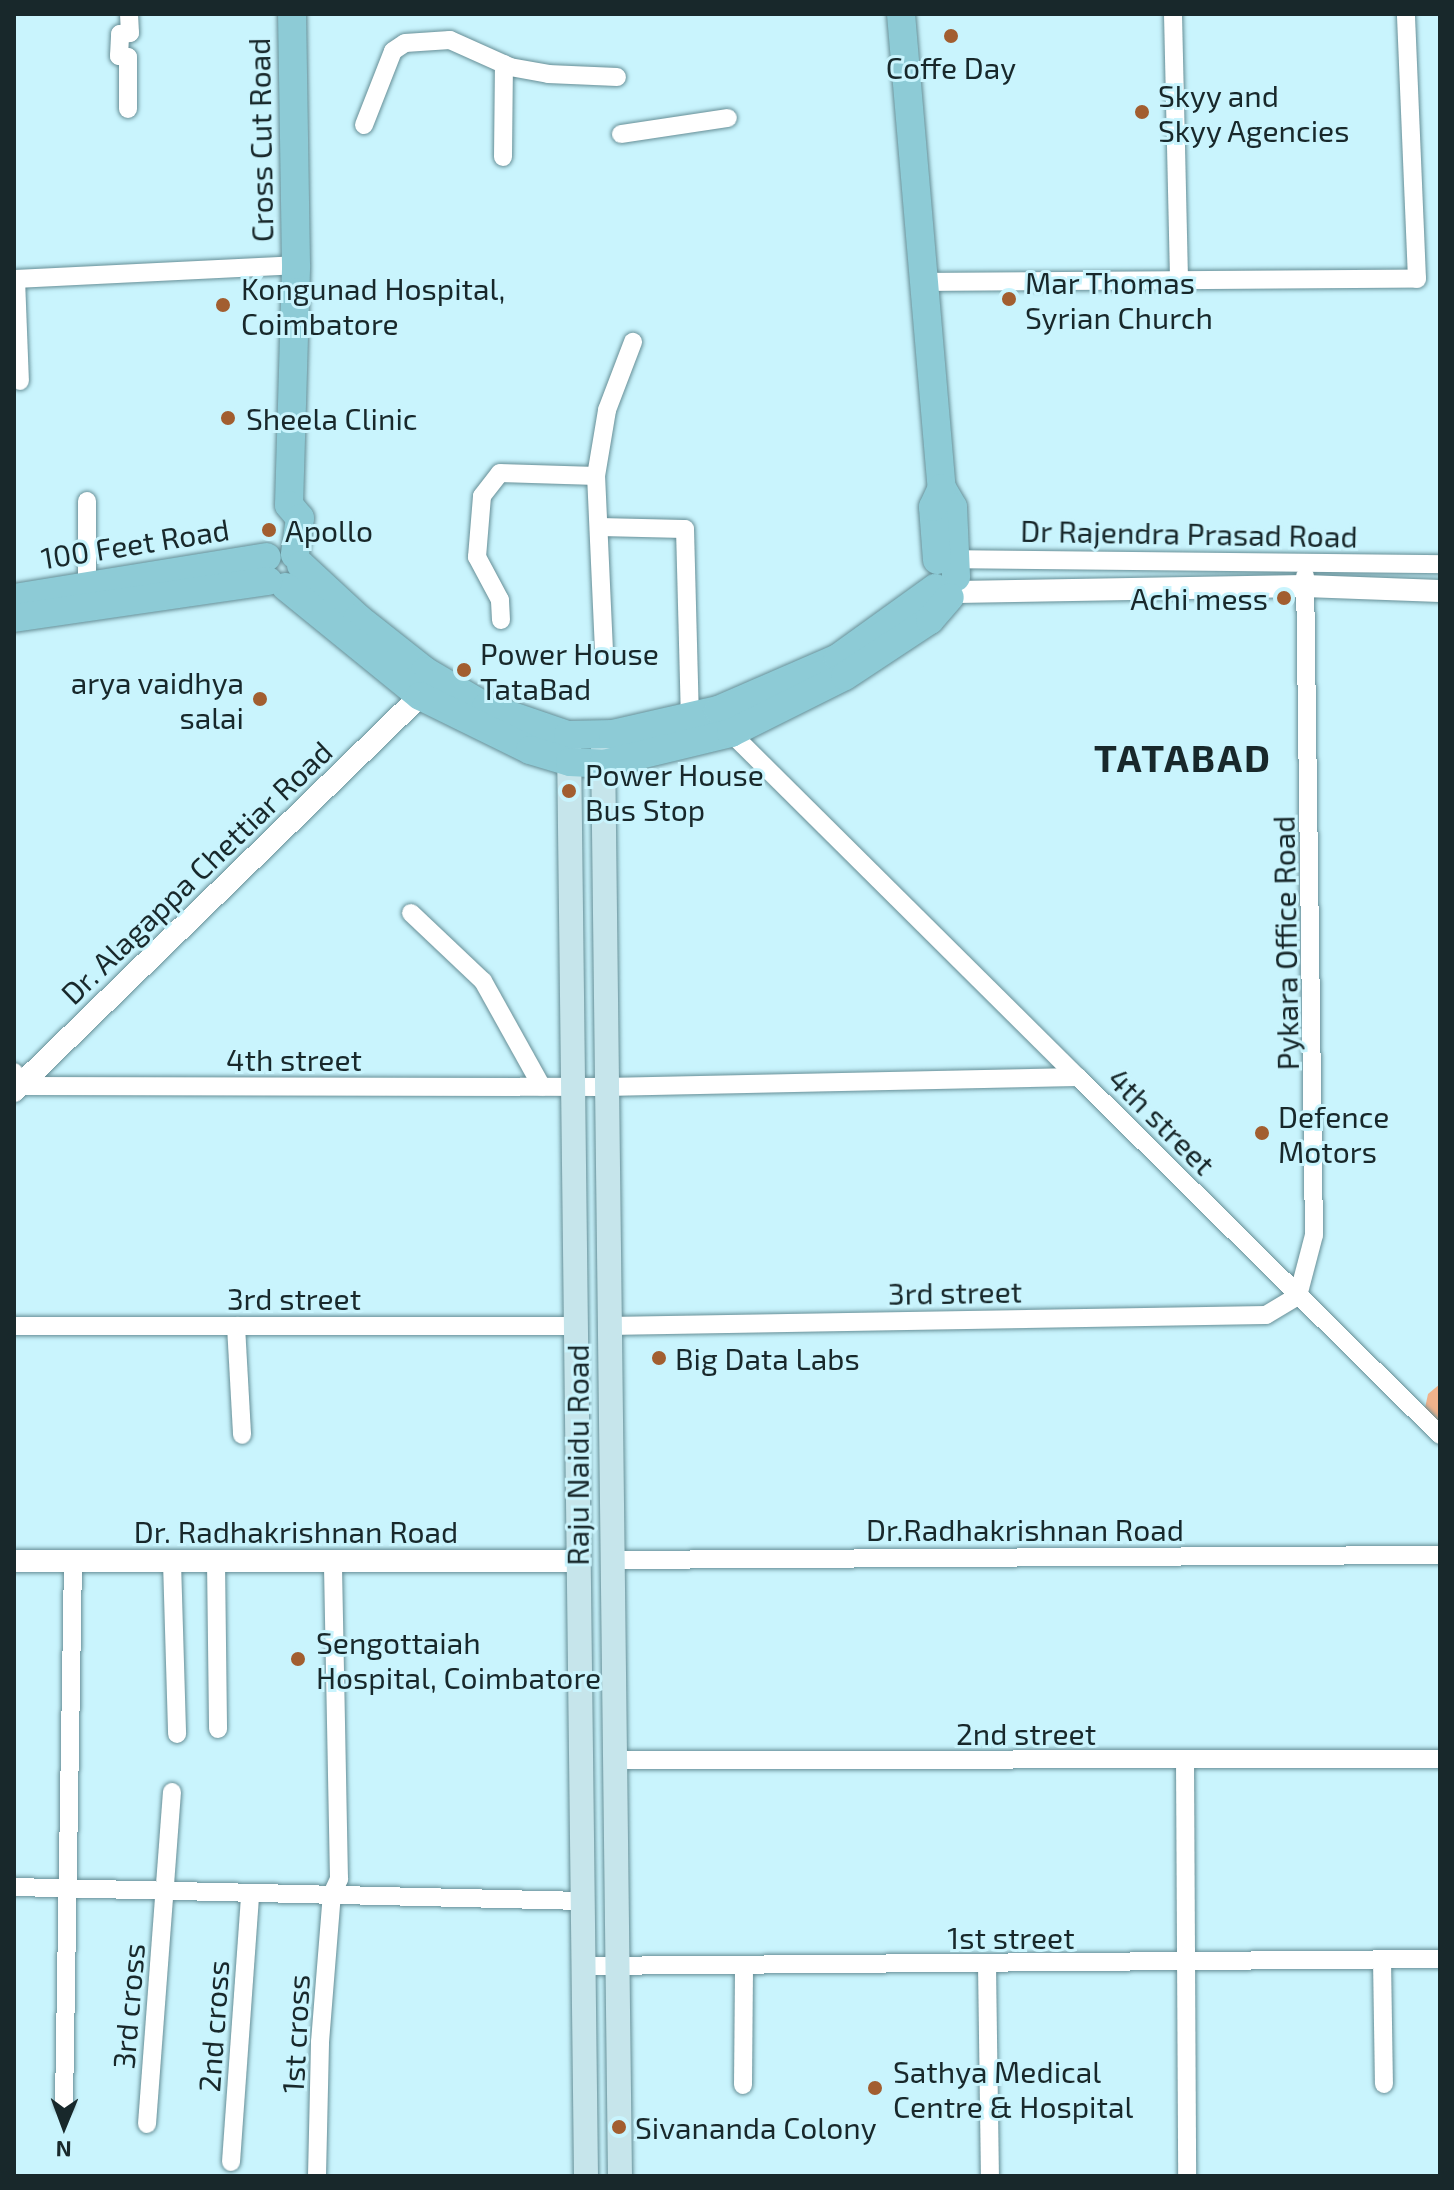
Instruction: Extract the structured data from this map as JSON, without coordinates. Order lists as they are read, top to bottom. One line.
{"streets":{"main road":["Cross Cut Road","100 Feet Road","Raju Naidu Road"],"street":["Dr Rajendra Prasad Road","Dr. Alagappa Chettiar Road","Pykara Office Road","4th street","3rd street","Dr.Radhakrishnan Road","Dr. Radhakrishnan Road","2nd street","1st street","3rd cross","2nd cross","1st cross"]},"crossings":[["Cross Cut Road","100 Feet Road"],["Dr. Alagappa Chettiar Road","4th street"],["Pykara Office Road","4th street"],["Pykara Office Road","3rd street"],["4th street","3rd street"],["4th street","Raju Naidu Road"],["3rd street","Raju Naidu Road"],["Raju Naidu Road","Dr.Radhakrishnan Road"],["Raju Naidu Road","Dr. Radhakrishnan Road"],["Raju Naidu Road","2nd street"],["Raju Naidu Road","1st street"],["Dr. Radhakrishnan Road","1st cross"]],"districts":["TATABAD"],"places":["Coffe Day","Skyy and Skyy Agencies","Mar Thomas Syrian Church","Kongunad Hospital, Coimbatore","Sheela Clinic","Apollo","Achi mess","Power House TataBad","arya vaidhya salai","Power House Bus Stop","Defence Motors","Big Data Labs","Sengottaiah Hospital, Coimbatore","Sathya Medical Centre & Hospital","Sivananda Colony"],"north":"bottom"}
